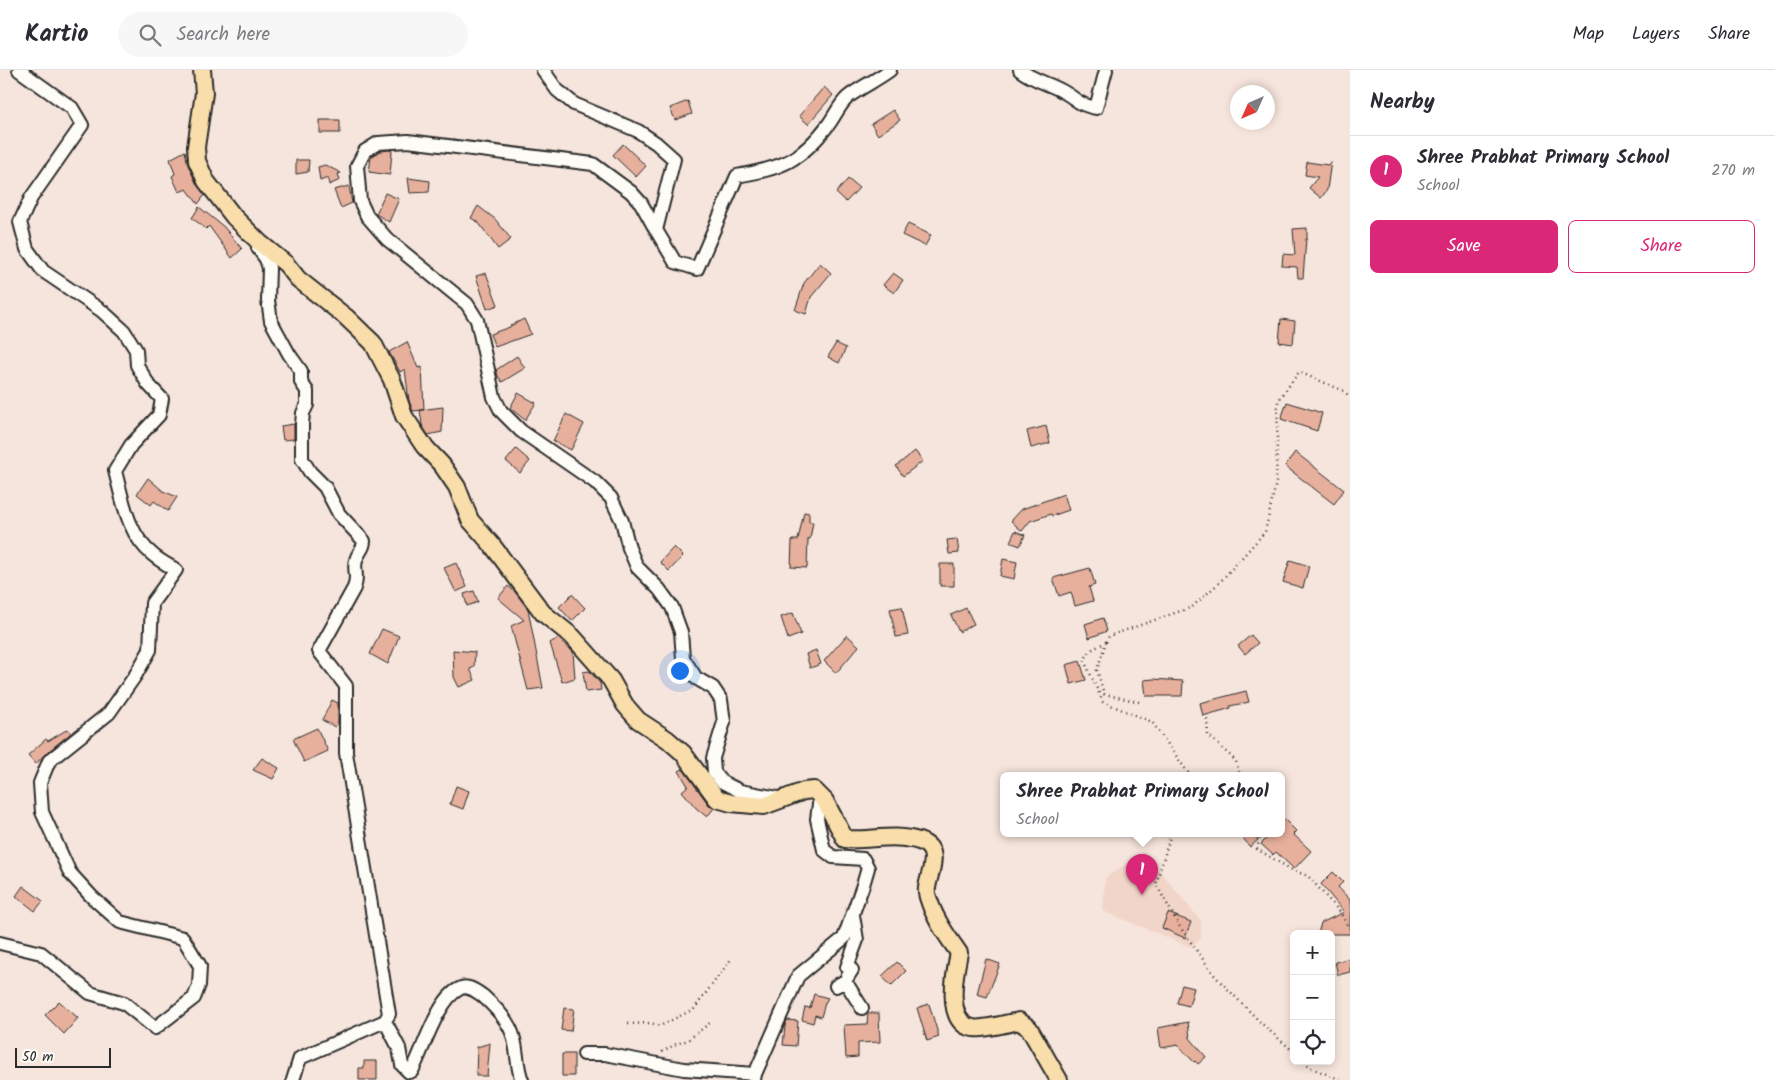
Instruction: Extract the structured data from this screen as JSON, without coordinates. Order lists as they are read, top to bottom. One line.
{"scale_bar":"50 m","north":"bottom left","page":{"header":"Kartio","search":"Search here","nav":["Map","Layers","Share"],"heading":"Nearby","list":[{"mark":"1","name":"Shree Prabhat Primary School","note":"School","value":"270 m"}],"buttons":["Save","Share"],"popup":["Shree Prabhat Primary School","School"],"pins":"1","map_buttons":["+","−"],"scale":"50 m"}}
